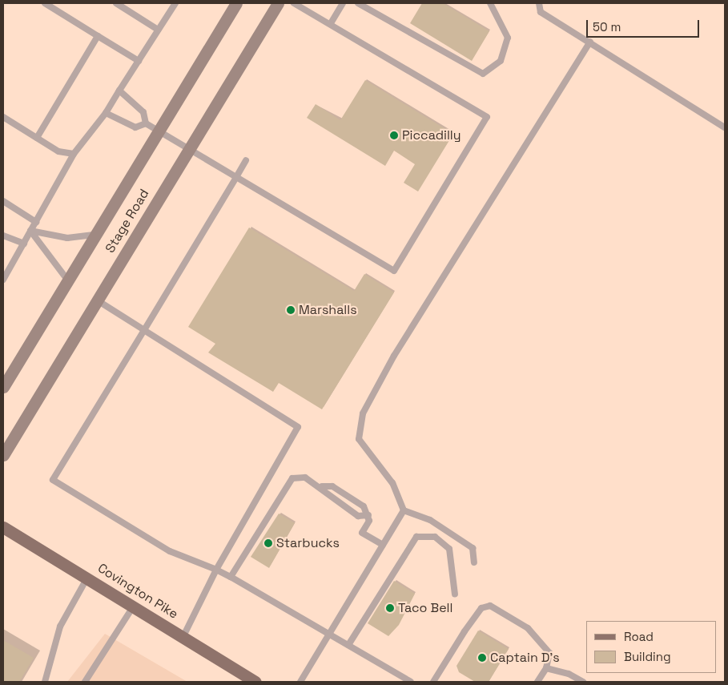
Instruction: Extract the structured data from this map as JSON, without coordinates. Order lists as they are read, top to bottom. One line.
{"streets":{"main road":["Stage Road","Covington Pike"]},"places":["Piccadilly","Marshalls","Starbucks","Taco Bell","Captain D's"],"legend":["Road","Building"],"scale_bar":"50 m"}
